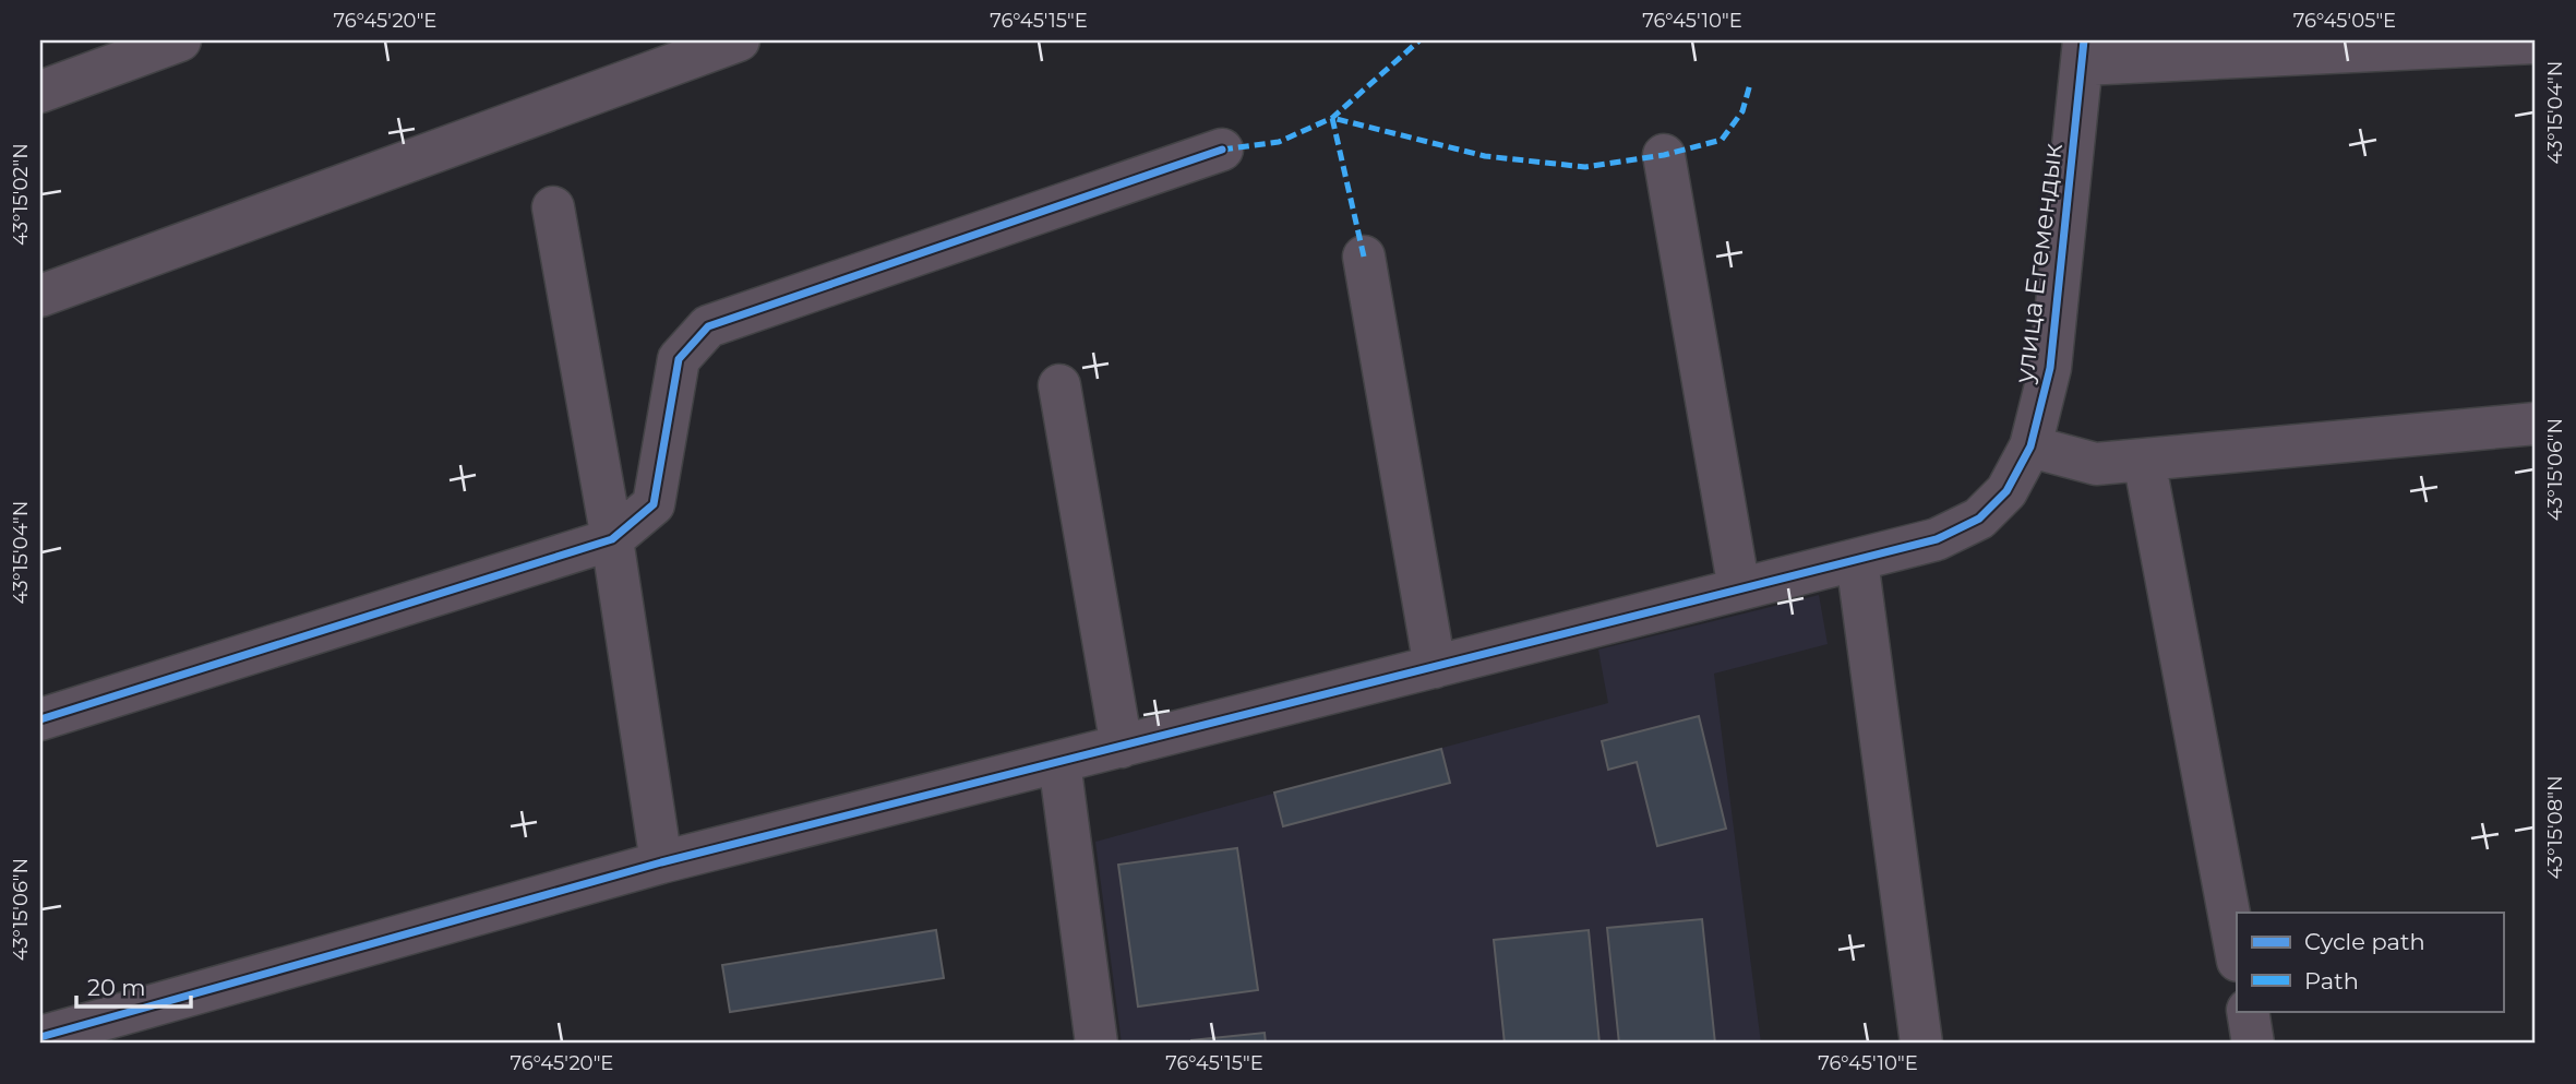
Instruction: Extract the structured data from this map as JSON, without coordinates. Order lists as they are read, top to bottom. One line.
{"streets":{"street":["улица Егемендык"]},"legend":["Cycle path","Path"],"scale_bar":"20 m","coordinates":["76°45'20\"E","76°45'15\"E","76°45'10\"E","76°45'05\"E","43°15'04\"N","43°15'02\"N","43°15'06\"N","43°15'08\"N"]}
